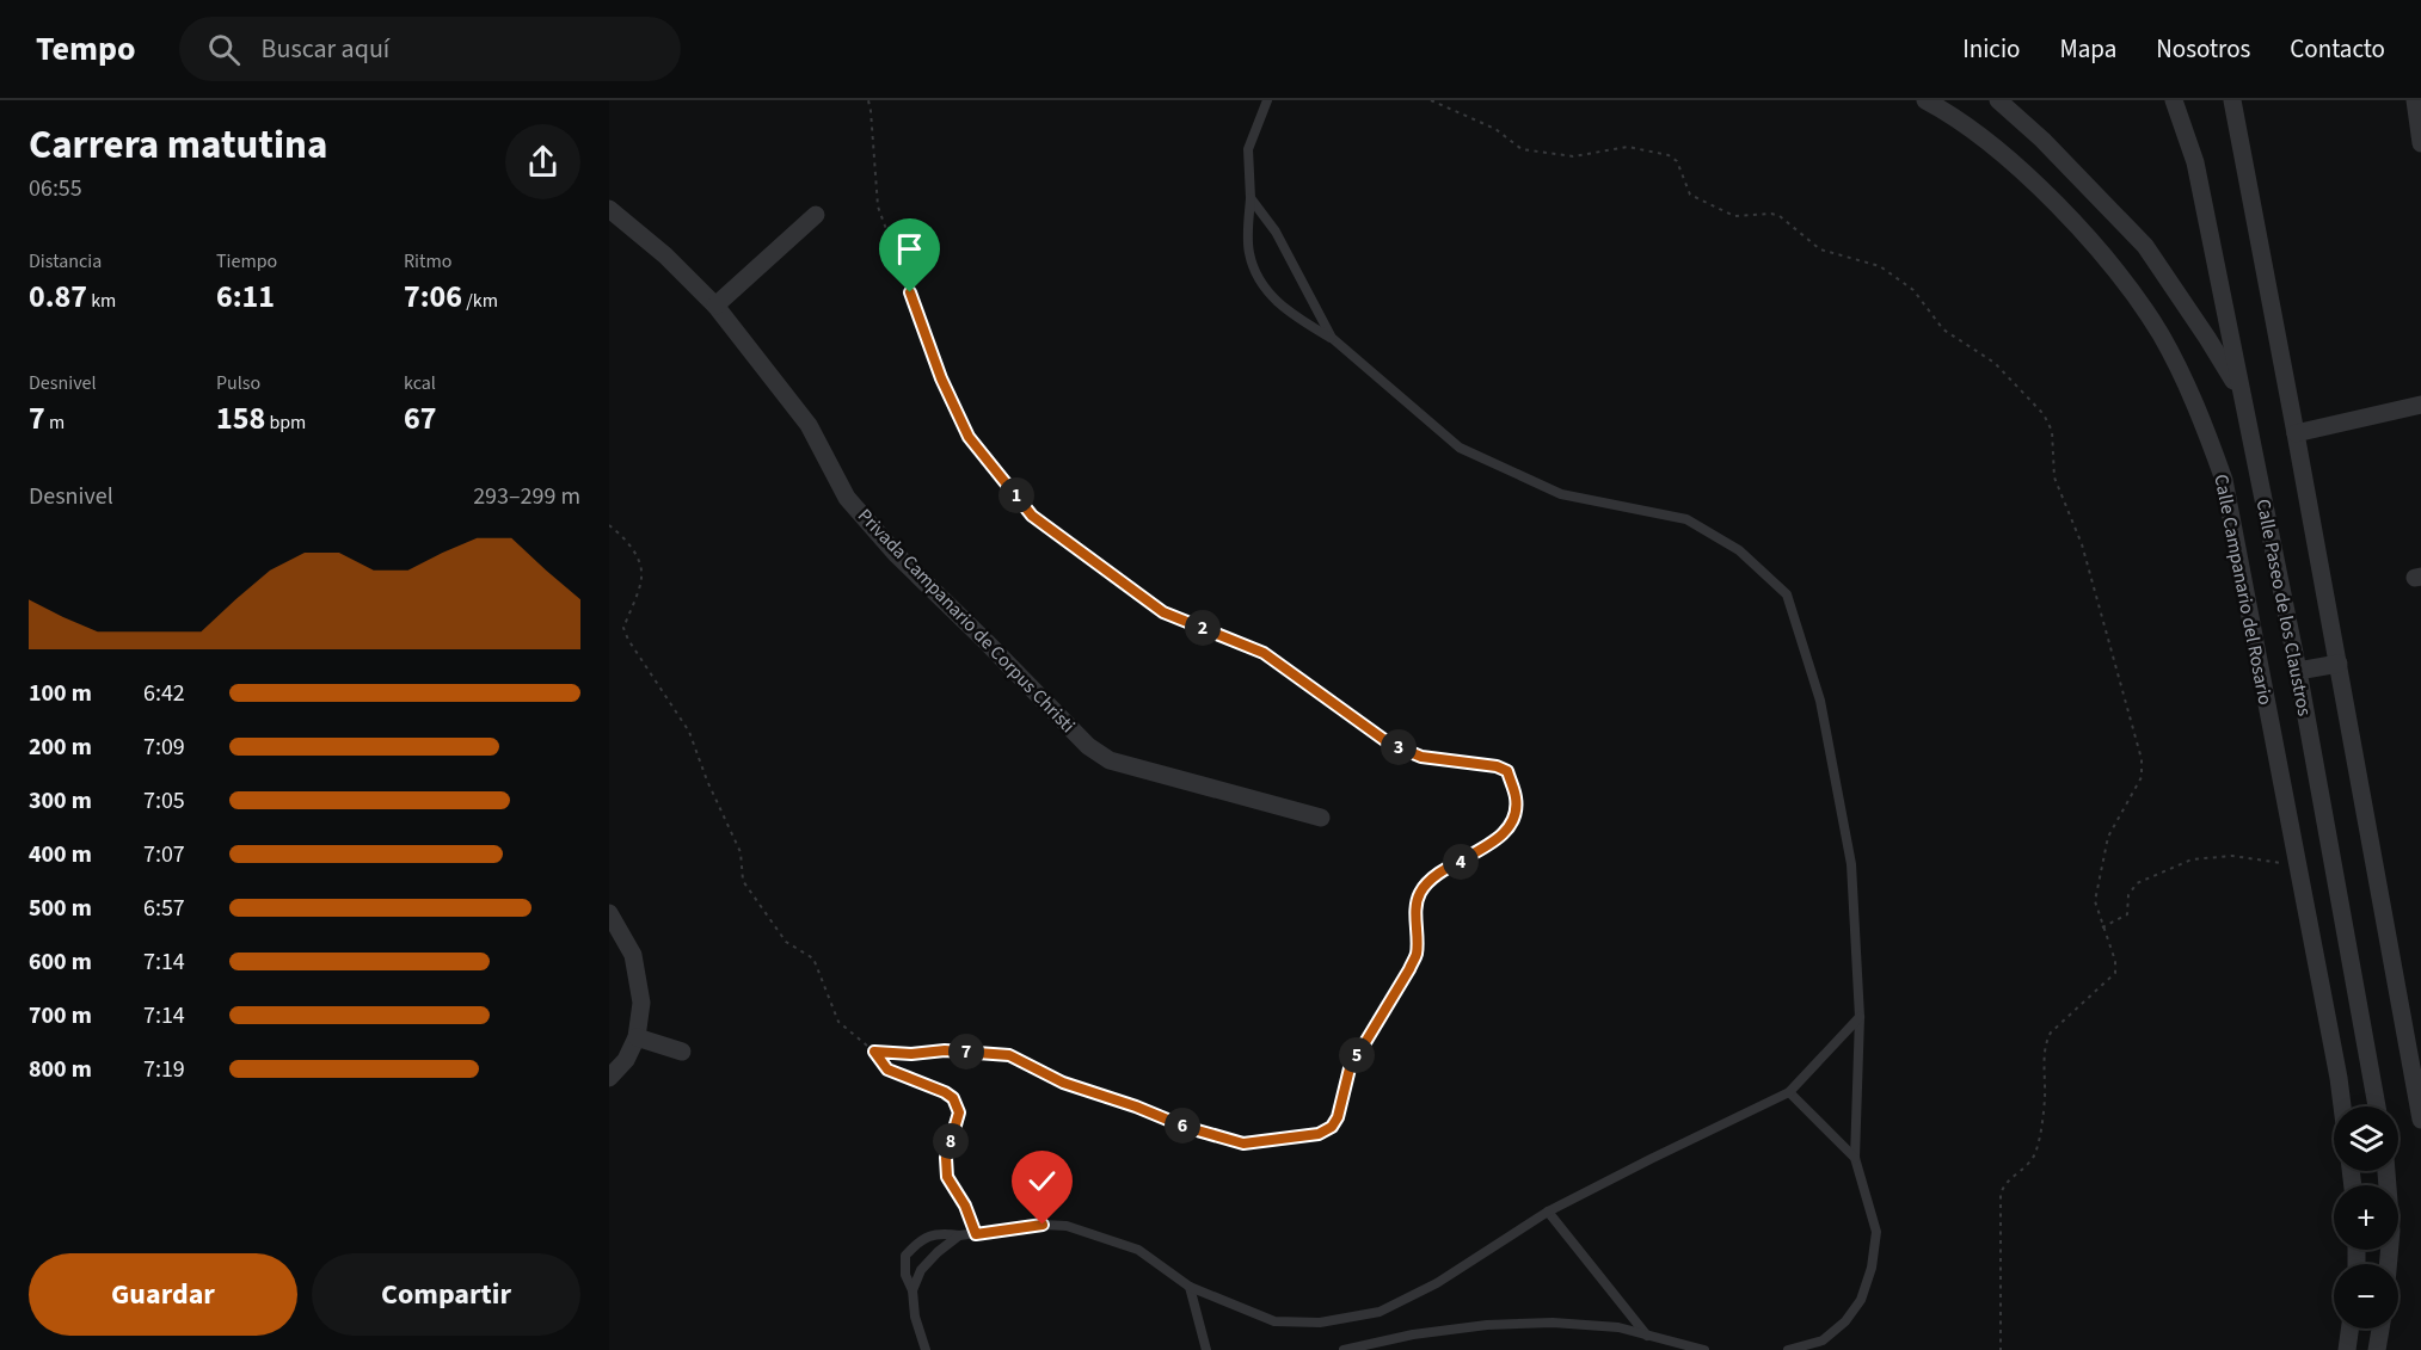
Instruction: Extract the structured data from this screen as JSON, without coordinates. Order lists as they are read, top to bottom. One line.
{"streets":{"street":["Calle Campanario del Rosario","Calle Paseo de los Claustros","Privada Campanario de Corpus Christi"]},"page":{"header":"Tempo","search":"Buscar aquí","nav":["Inicio","Mapa","Nosotros","Contacto"],"heading":["Carrera matutina","06:55"],"stats":[["Distancia","0.87 km"],["Tiempo","6:11"],["Ritmo","7:06 /km"],["Desnivel","7 m"],["Pulso","158 bpm"],["kcal","67"]],"chart":["Desnivel","293–299 m"],"pins":["1","2","3","4","7","5","6","8"],"list":[{"name":"100 m","note":"6:42"},{"name":"200 m","note":"7:09"},{"name":"300 m","note":"7:05"},{"name":"400 m","note":"7:07"},{"name":"500 m","note":"6:57"},{"name":"600 m","note":"7:14"},{"name":"700 m","note":"7:14"},{"name":"800 m","note":"7:19"}],"map_buttons":["+","−"],"buttons":["Guardar","Compartir"]}}
